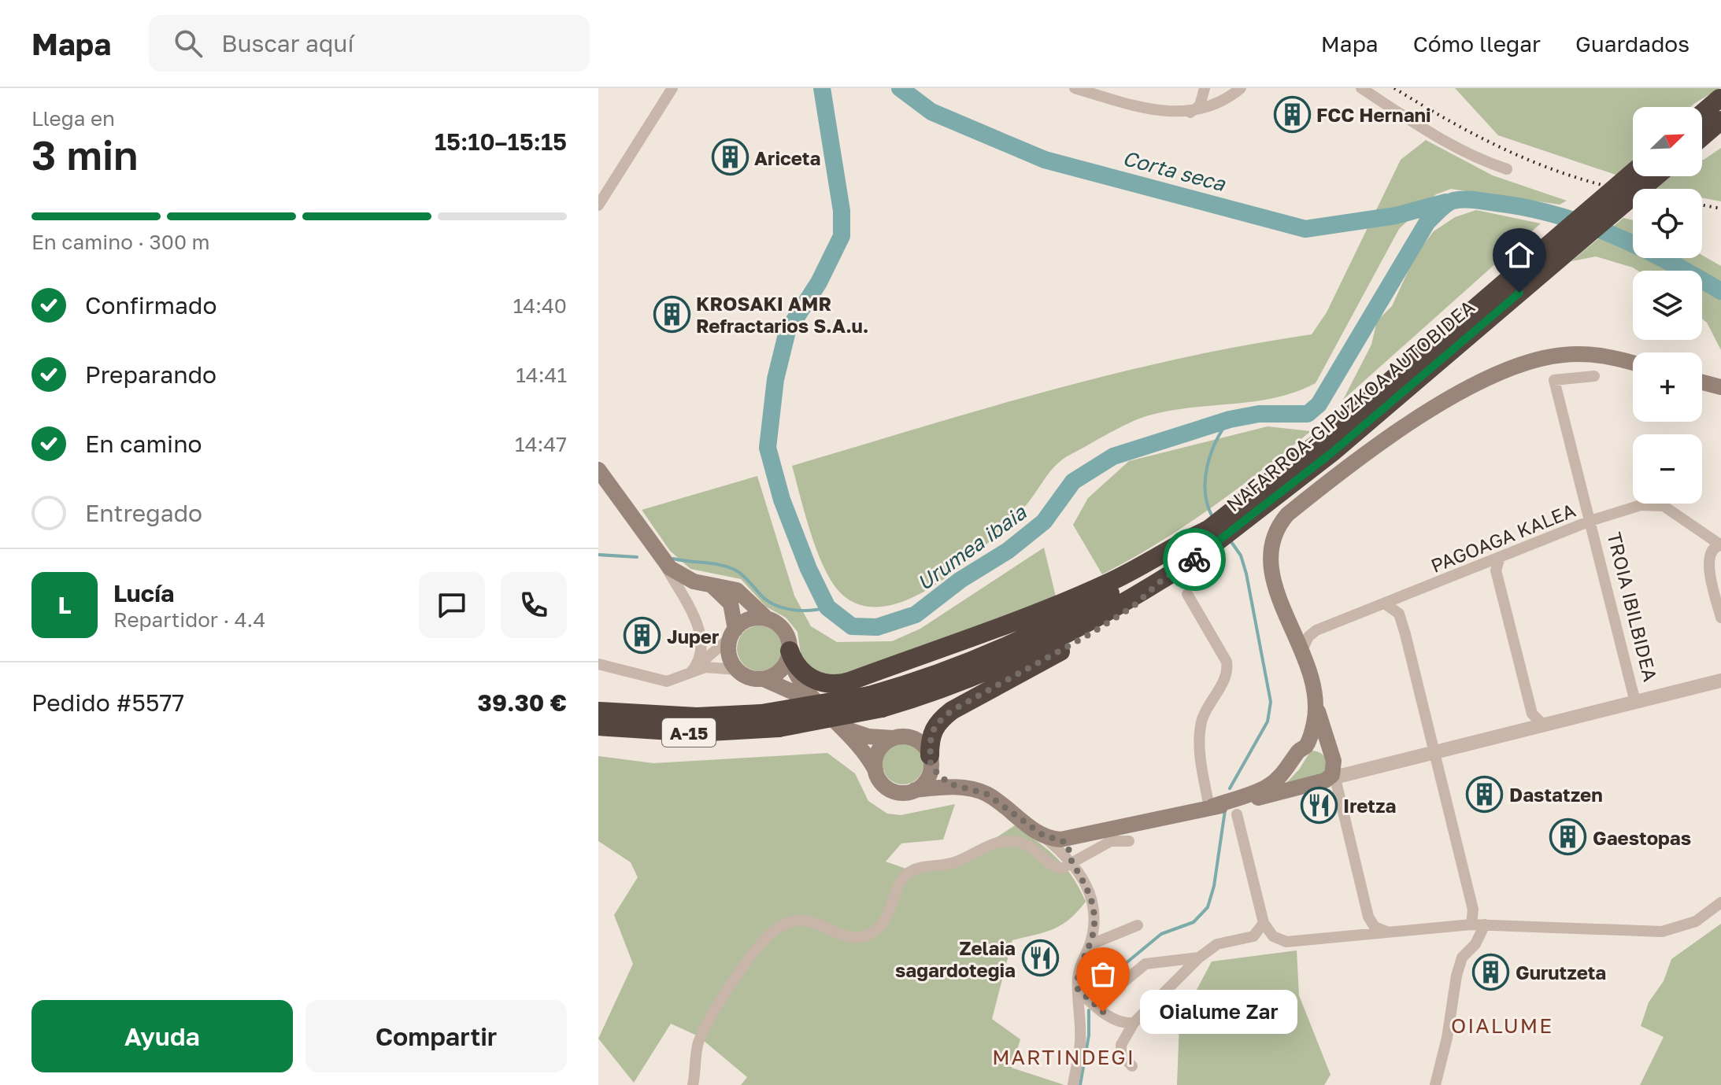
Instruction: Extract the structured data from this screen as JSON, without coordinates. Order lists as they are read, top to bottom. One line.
{"streets":{"highway":["NAFARROA-GIPUZKOA AUTOBIDEA","A-15"],"street":["PAGOAGA KALEA","TROIA IBILBIDEA"]},"crossings":[["PAGOAGA KALEA","TROIA IBILBIDEA"]],"districts":["OIALUME","MARTINDEGI"],"water":["Corta seca","Urumea ibaia"],"places":{"building":["FCC Hernani","Ariceta","KROSAKI AMR Refractarios S.A.u.","Juper","Dastatzen","Gaestopas","Gurutzeta"],"restaurant":["Iretza","Zelaia sagardotegia"],"other":["Oialume Zar"]},"north":"top right","page":{"header":"Mapa","search":"Buscar aquí","nav":["Mapa","Cómo llegar","Guardados"],"heading":["3 min","Llega en","15:10–15:15"],"panel":["Lucía","Repartidor · 4.4","Pedido #5577","39.30 €"],"map_buttons":["+","−"],"bar":"En camino · 300 m","list":[["Confirmado","14:40"],["Preparando","14:41"],["En camino","14:47"],"Entregado"],"round":"L","buttons":["Ayuda","Compartir"],"bubble":"Oialume Zar"}}
